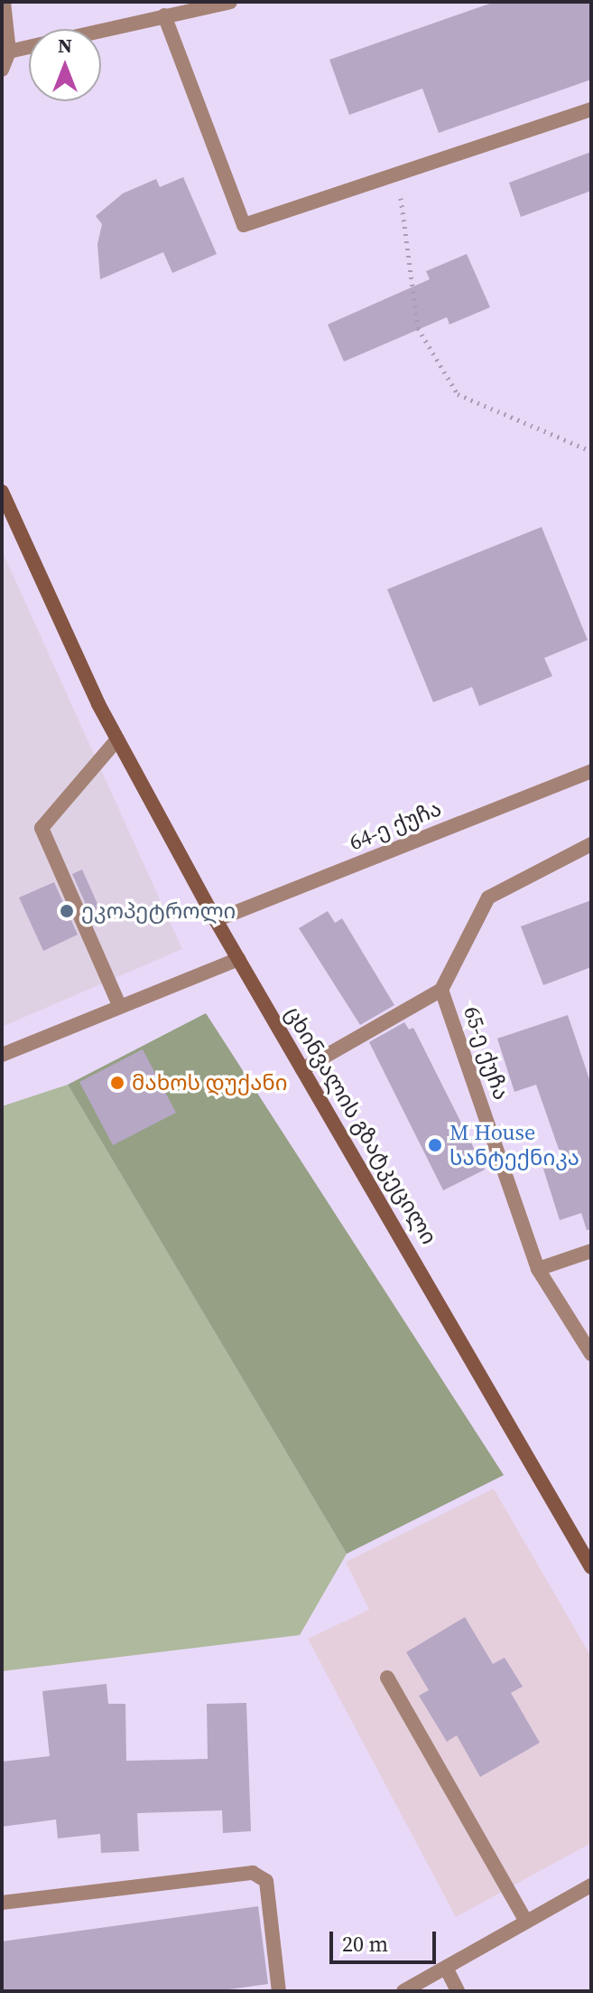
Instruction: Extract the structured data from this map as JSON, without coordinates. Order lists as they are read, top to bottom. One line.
{"streets":{"main road":["ცხინვალის გზატკეცილი"],"street":["64-ე ქუჩა","65-ე ქუჩა"]},"crossings":[["64-ე ქუჩა","ცხინვალის გზატკეცილი"],["65-ე ქუჩა","ცხინვალის გზატკეცილი"]],"places":["ეკოპეტროლი","მახოს დუქანი","M House სანტექნიკა"],"scale_bar":"20 m","north":"top"}
